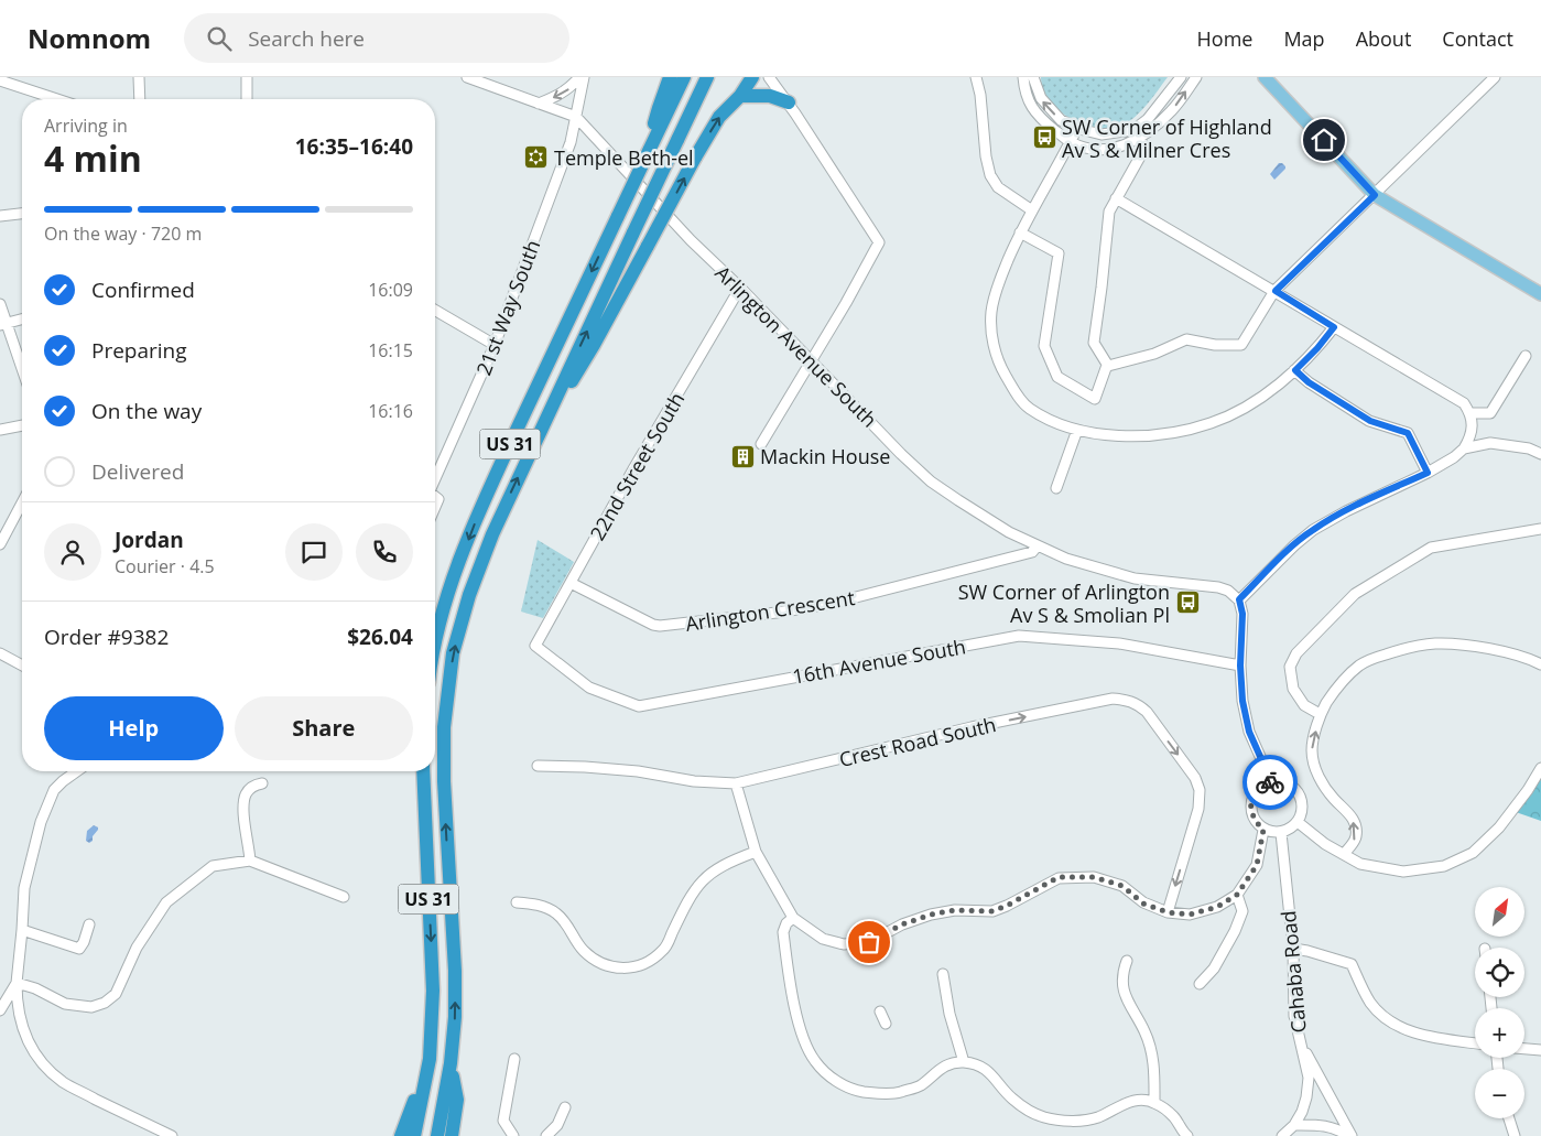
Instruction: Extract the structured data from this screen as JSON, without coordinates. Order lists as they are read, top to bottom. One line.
{"streets":{"highway":["US 31"],"street":["21st Way South","Arlington Avenue South","22nd Street South","Arlington Crescent","16th Avenue South","Crest Road South","Cahaba Road"]},"crossings":[["21st Way South","Arlington Avenue South"],["Arlington Avenue South","22nd Street South"],["Arlington Avenue South","Arlington Crescent"],["22nd Street South","Arlington Crescent"],["22nd Street South","16th Avenue South"]],"places":{"bus stop":["SW Corner of Highland Av S & Milner Cres","SW Corner of Arlington Av S & Smolian Pl"],"synagogue":["Temple Beth-el"],"building":["Mackin House"]},"north":"top right","page":{"header":"Nomnom","search":"Search here","nav":["Home","Map","About","Contact"],"heading":["4 min","Arriving in","16:35–16:40"],"panel":["Jordan","Courier · 4.5","Order #9382","$26.04"],"bar":"On the way · 720 m","list":[["Confirmed","16:09"],["Preparing","16:15"],["On the way","16:16"],"Delivered"],"buttons":["Help","Share"],"map_buttons":["+","−"]}}
